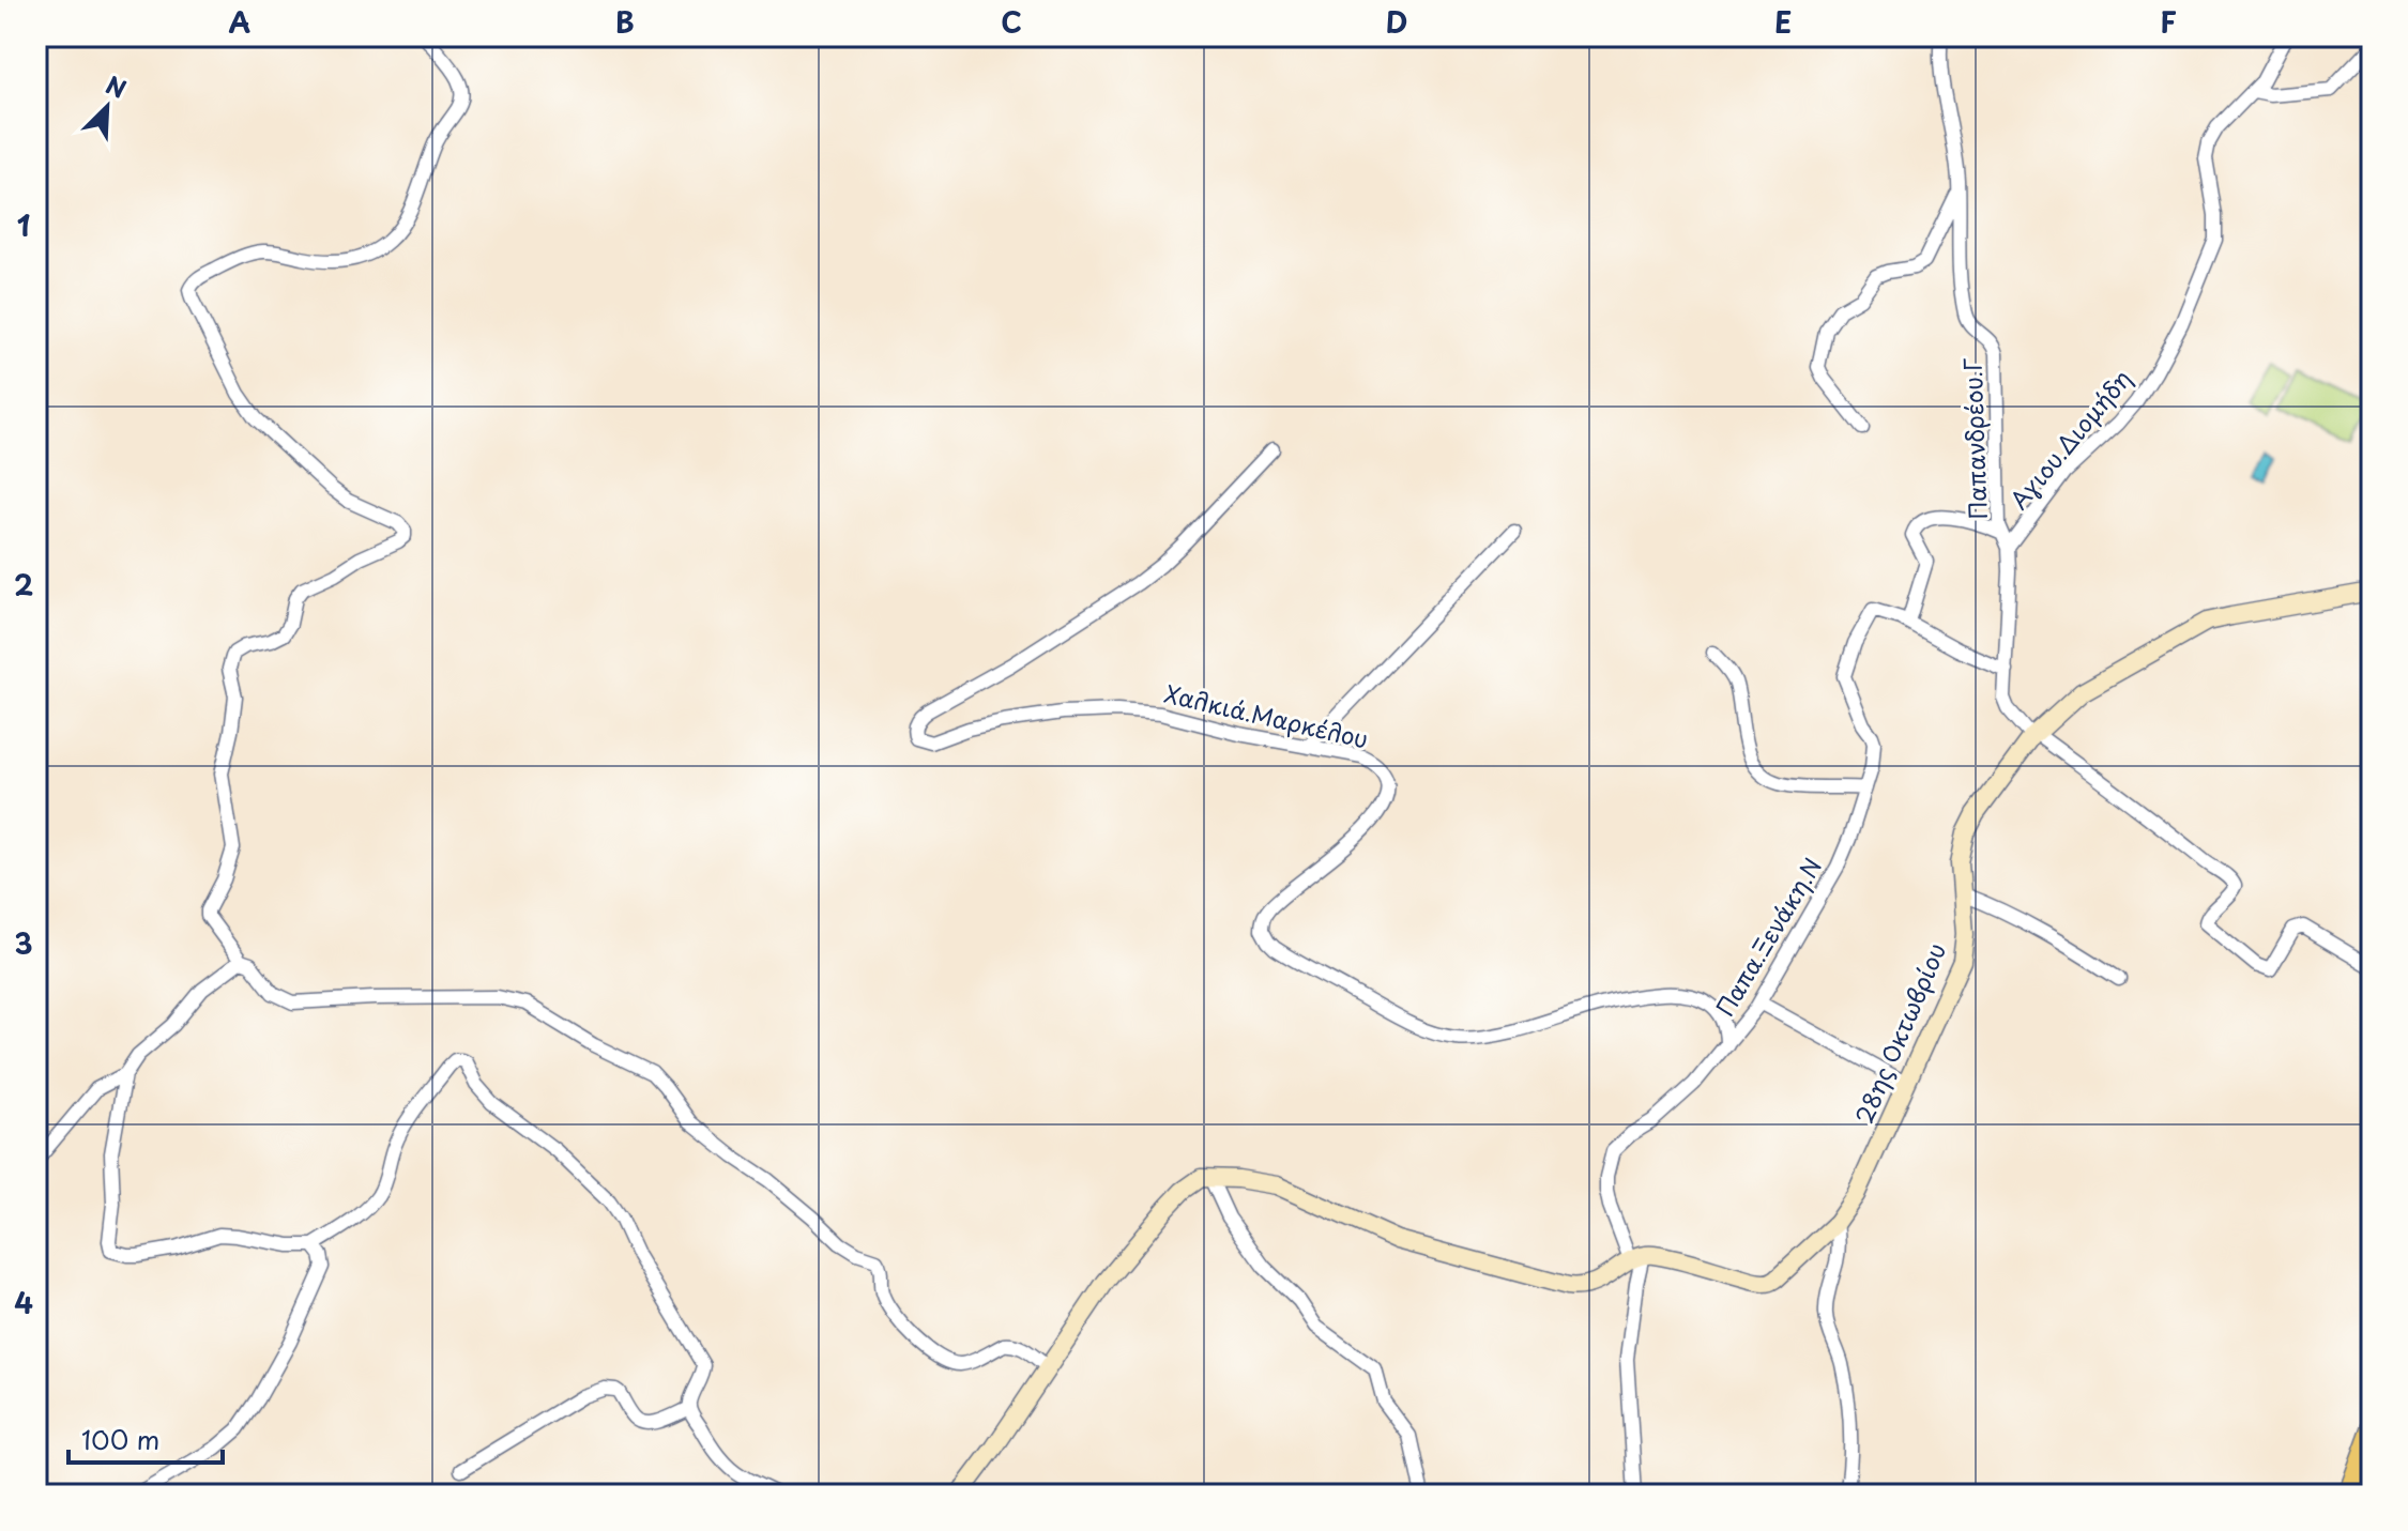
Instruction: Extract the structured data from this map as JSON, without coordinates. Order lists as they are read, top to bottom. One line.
{"streets":{"main road":["28ης Οκτωβρίου"],"street":["Παπανδρέου.Γ","Αγιου.Διομήδη","Χαλκιά.Μαρκέλου","Παπα.Ξενάκη.Ν"]},"crossings":[["Παπανδρέου.Γ","Αγιου.Διομήδη"],["Παπανδρέου.Γ","28ης Οκτωβρίου"],["Χαλκιά.Μαρκέλου","Παπα.Ξενάκη.Ν"],["Παπα.Ξενάκη.Ν","28ης Οκτωβρίου"]],"scale_bar":"100 m","north":"top right","grid":{"columns":["A","B","C","D","E","F"],"rows":["1","2","3","4"]}}
